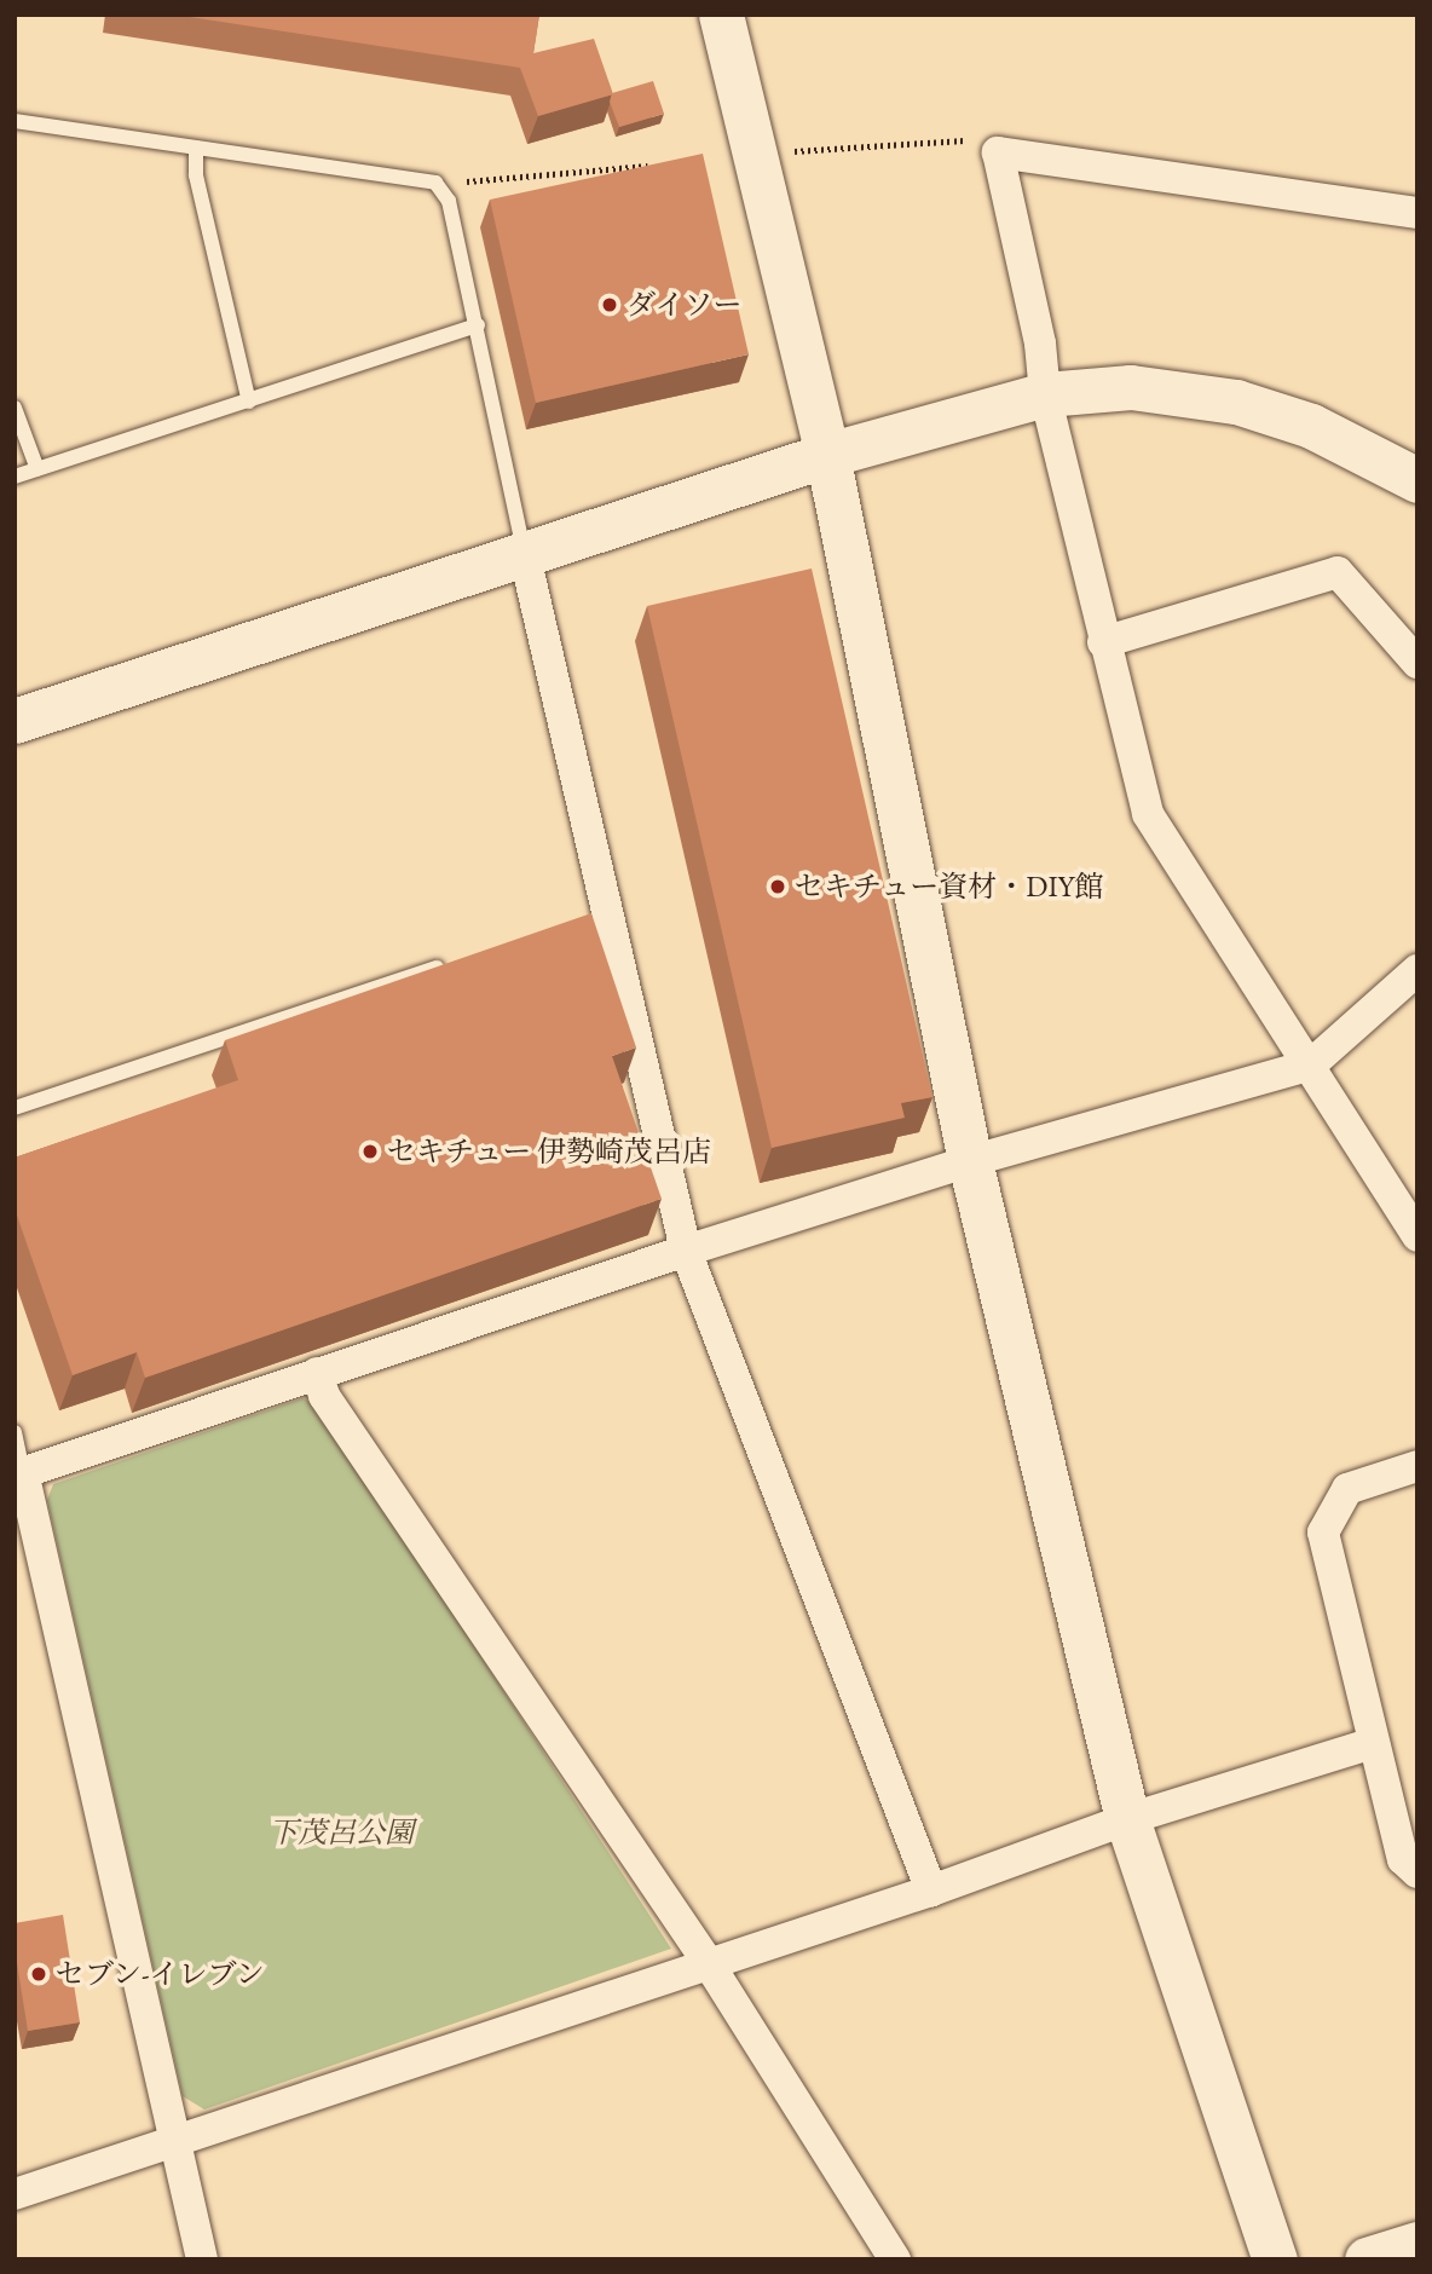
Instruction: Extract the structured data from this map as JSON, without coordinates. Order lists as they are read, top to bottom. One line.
{"parks":["下茂呂公園"],"places":["ダイソー","セキチュー資材・DIY館","セキチュー 伊勢崎茂呂店","セブン-イレブン"]}
